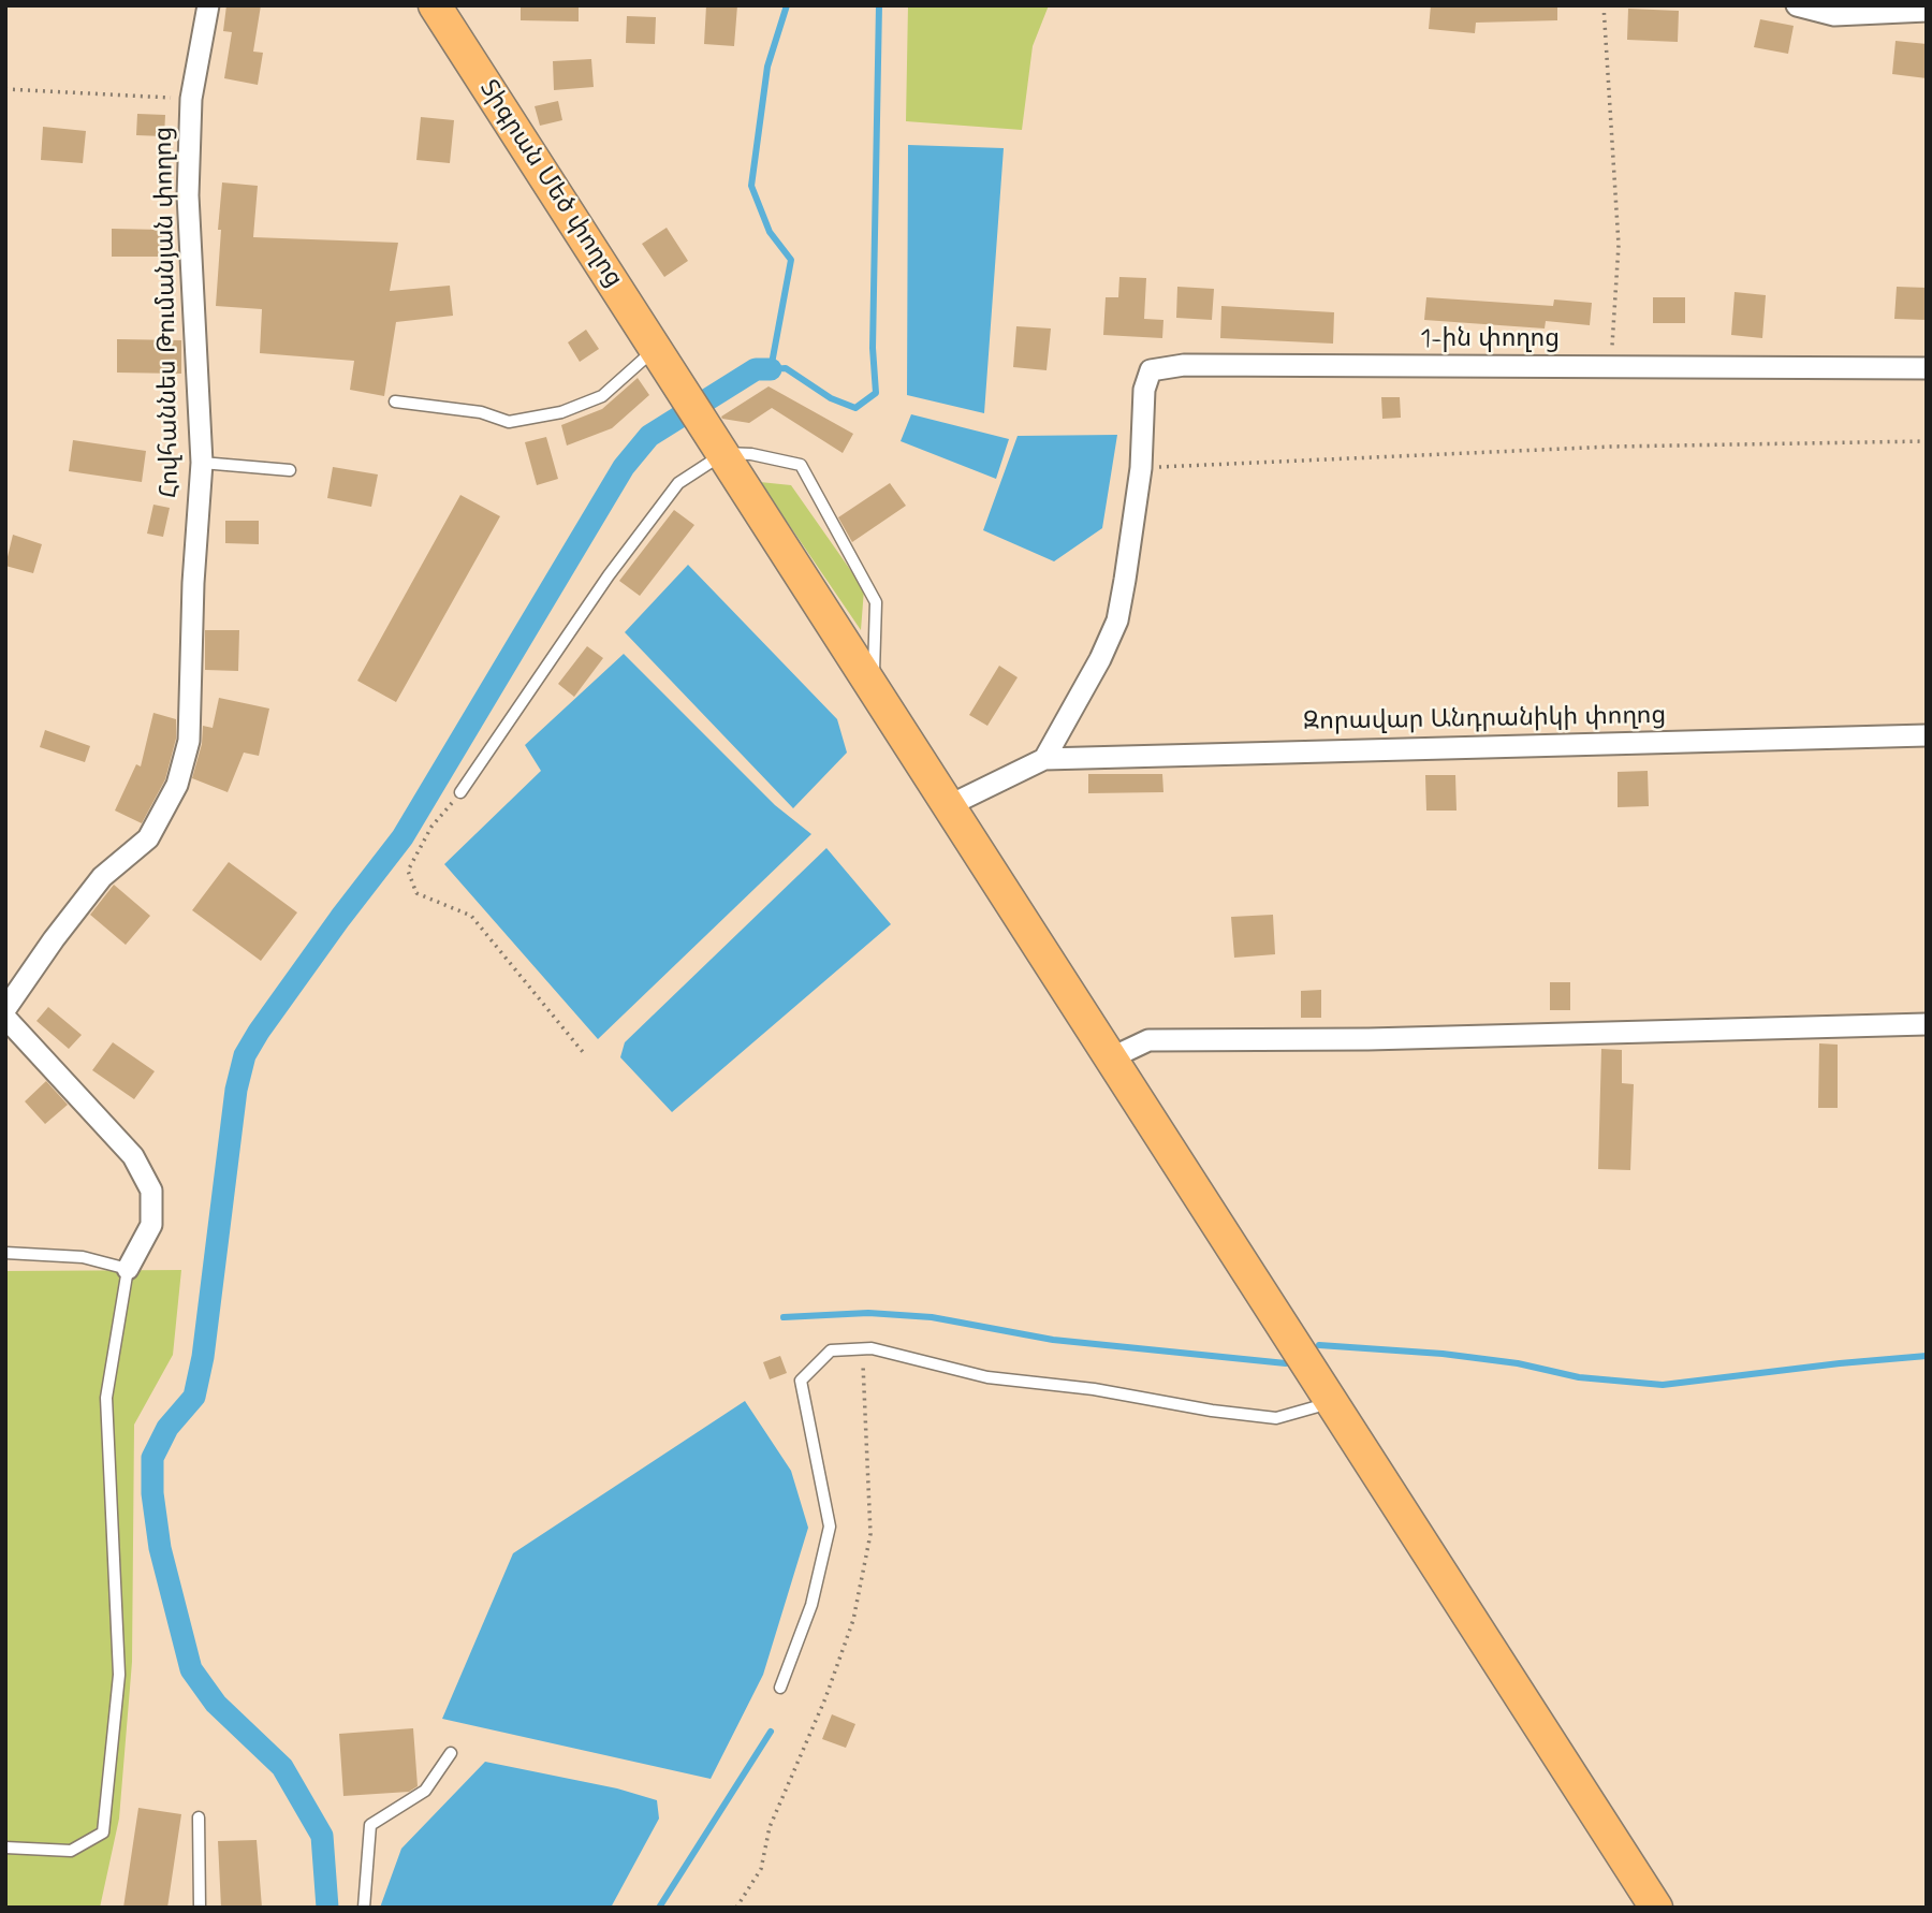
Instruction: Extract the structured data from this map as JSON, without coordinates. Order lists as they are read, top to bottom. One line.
{"streets":{"main road":["Տիգրան Մեծ փողոց"],"street":["Հովհաննես Թումանյան փողոց","1-ին փողոց","Զորավար Անդրանիկի փողոց"]}}
